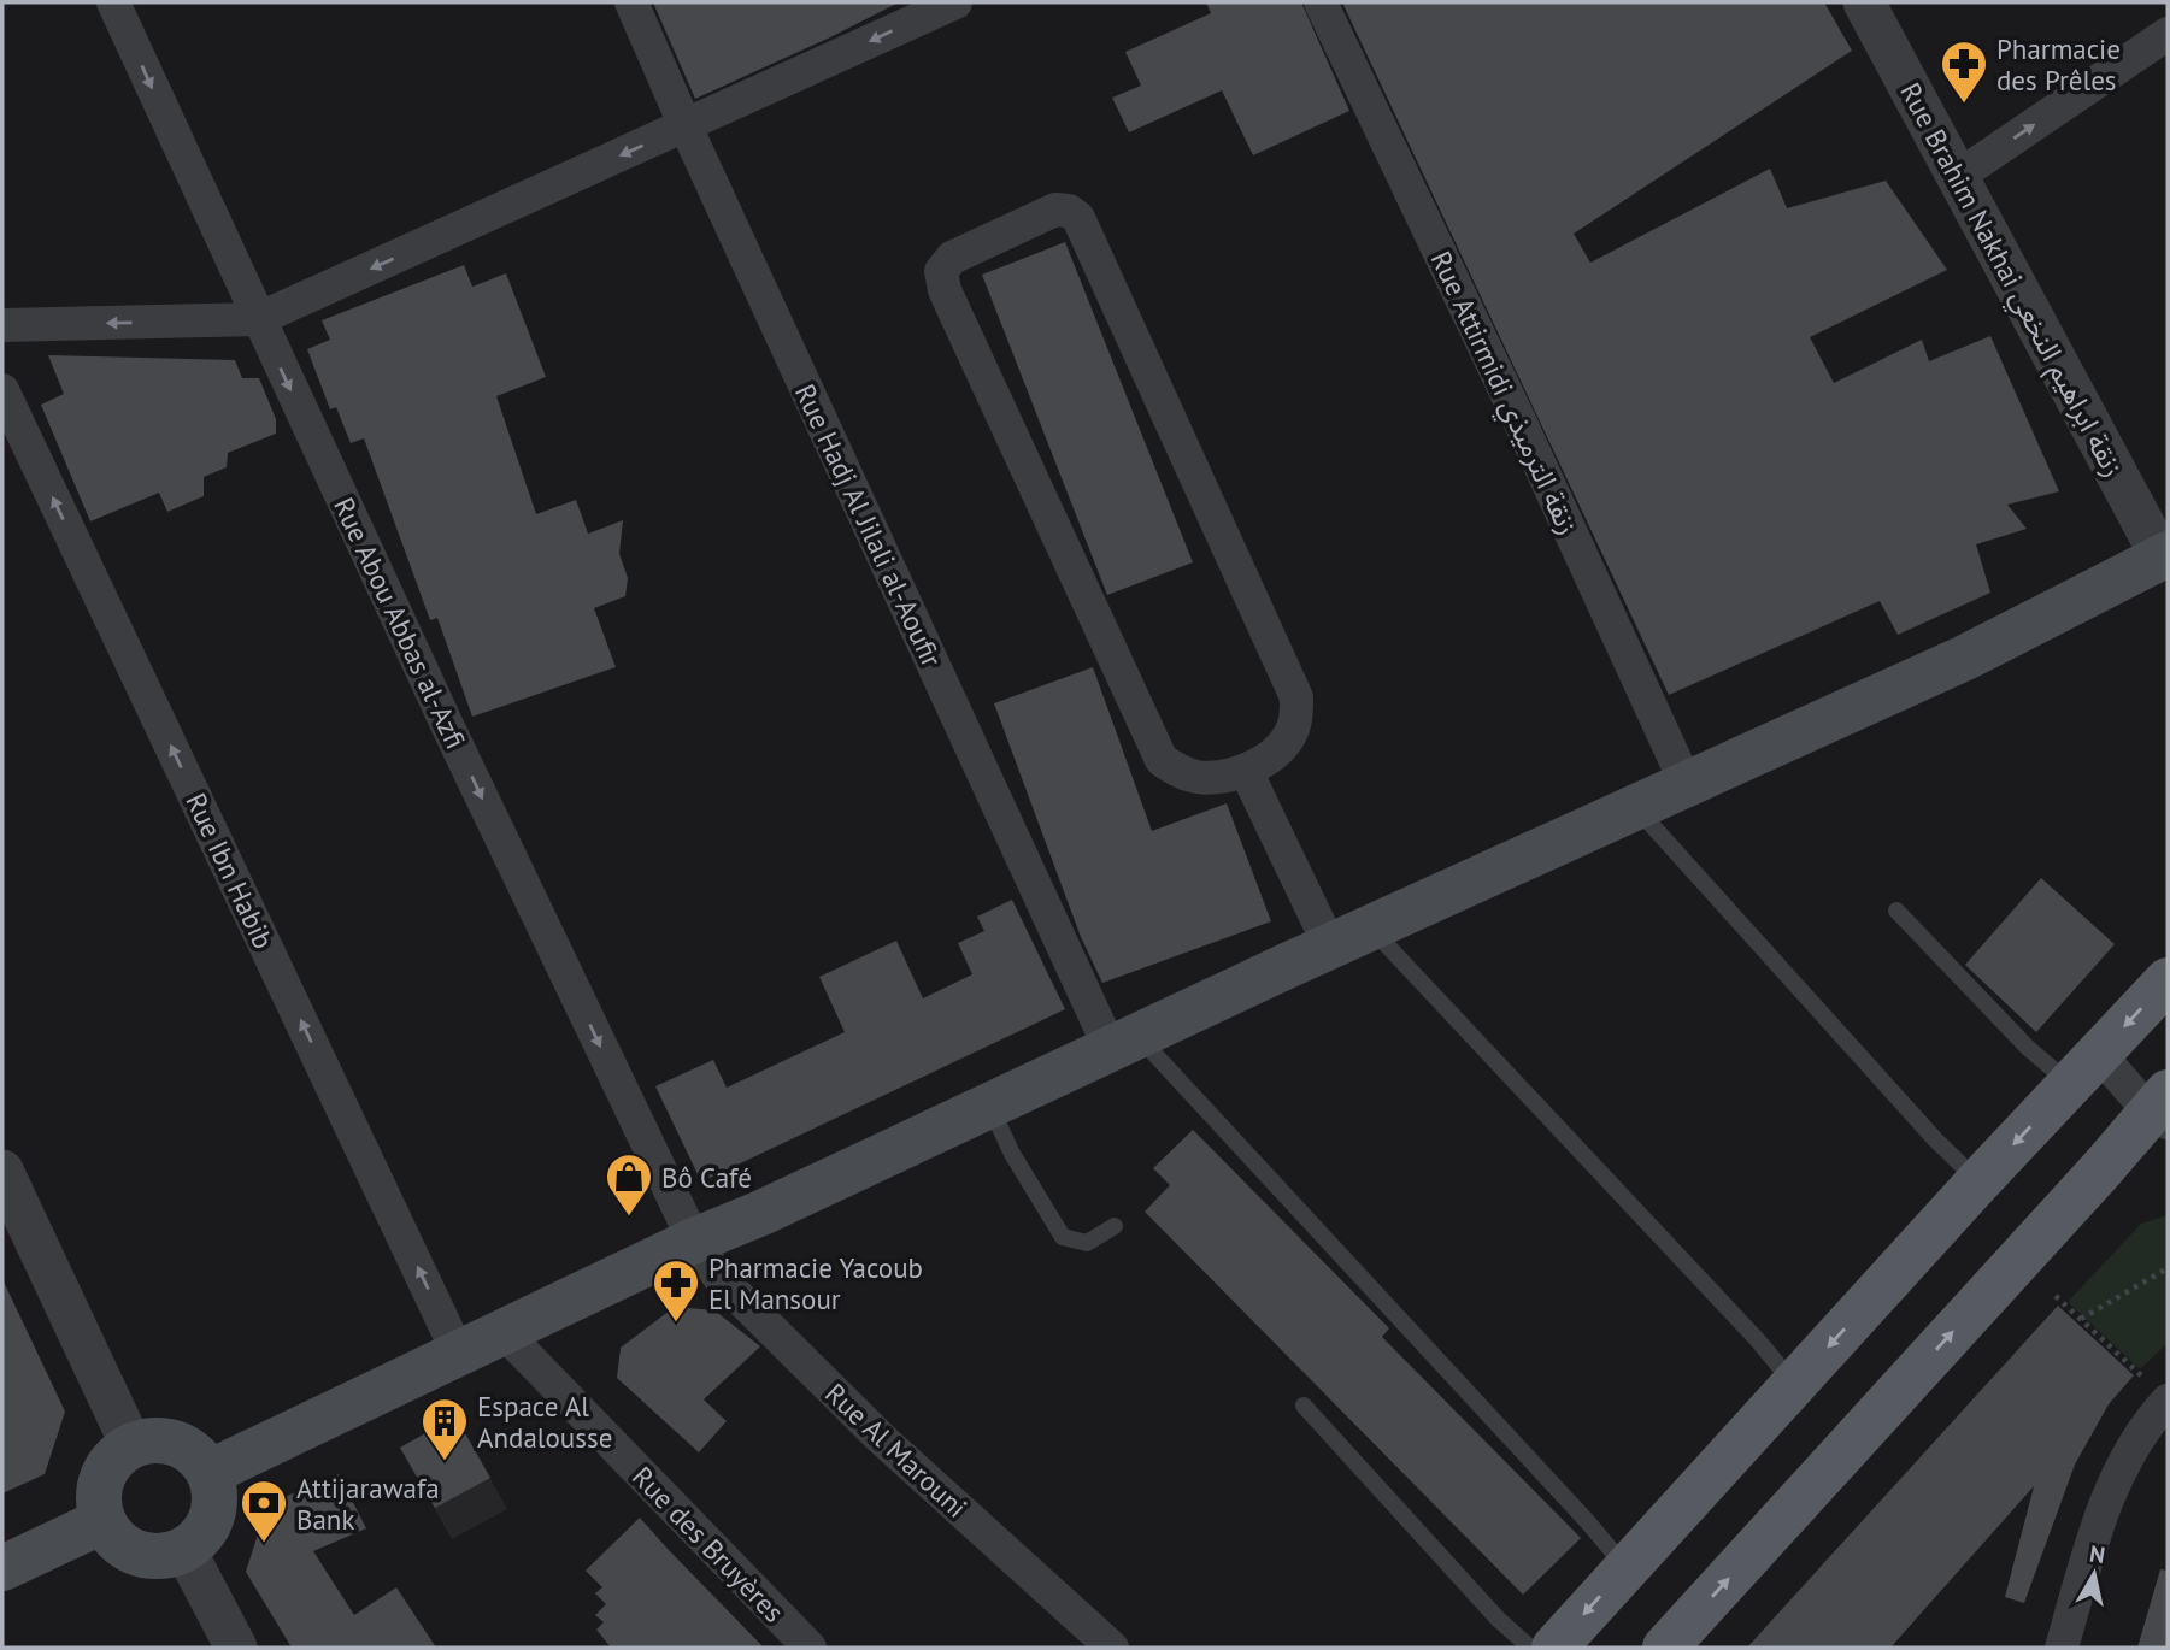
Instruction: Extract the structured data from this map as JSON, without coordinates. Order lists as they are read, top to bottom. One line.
{"streets":{"street":["Rue Brahim Nakhai زنقة ابراهيم النخعي","Rue Attirmidi زنقة الترميذي","Rue Hadj Al Jilali al-Aoufir","Rue Abou Abbas al-Azfi","Rue Ibn Habib","Rue Al Marouni","Rue des Bruyères"]},"crossings":[["Rue Abou Abbas al-Azfi","Rue Al Marouni"]],"one_way":["Rue Abou Abbas al-Azfi","Rue Ibn Habib"],"places":{"pharmacy":["Pharmacie des Prêles","Pharmacie Yacoub El Mansour"],"shop":["Bô Café"],"building":["Espace Al Andalousse"],"bank":["Attijarawafa Bank"]},"north":"top"}
